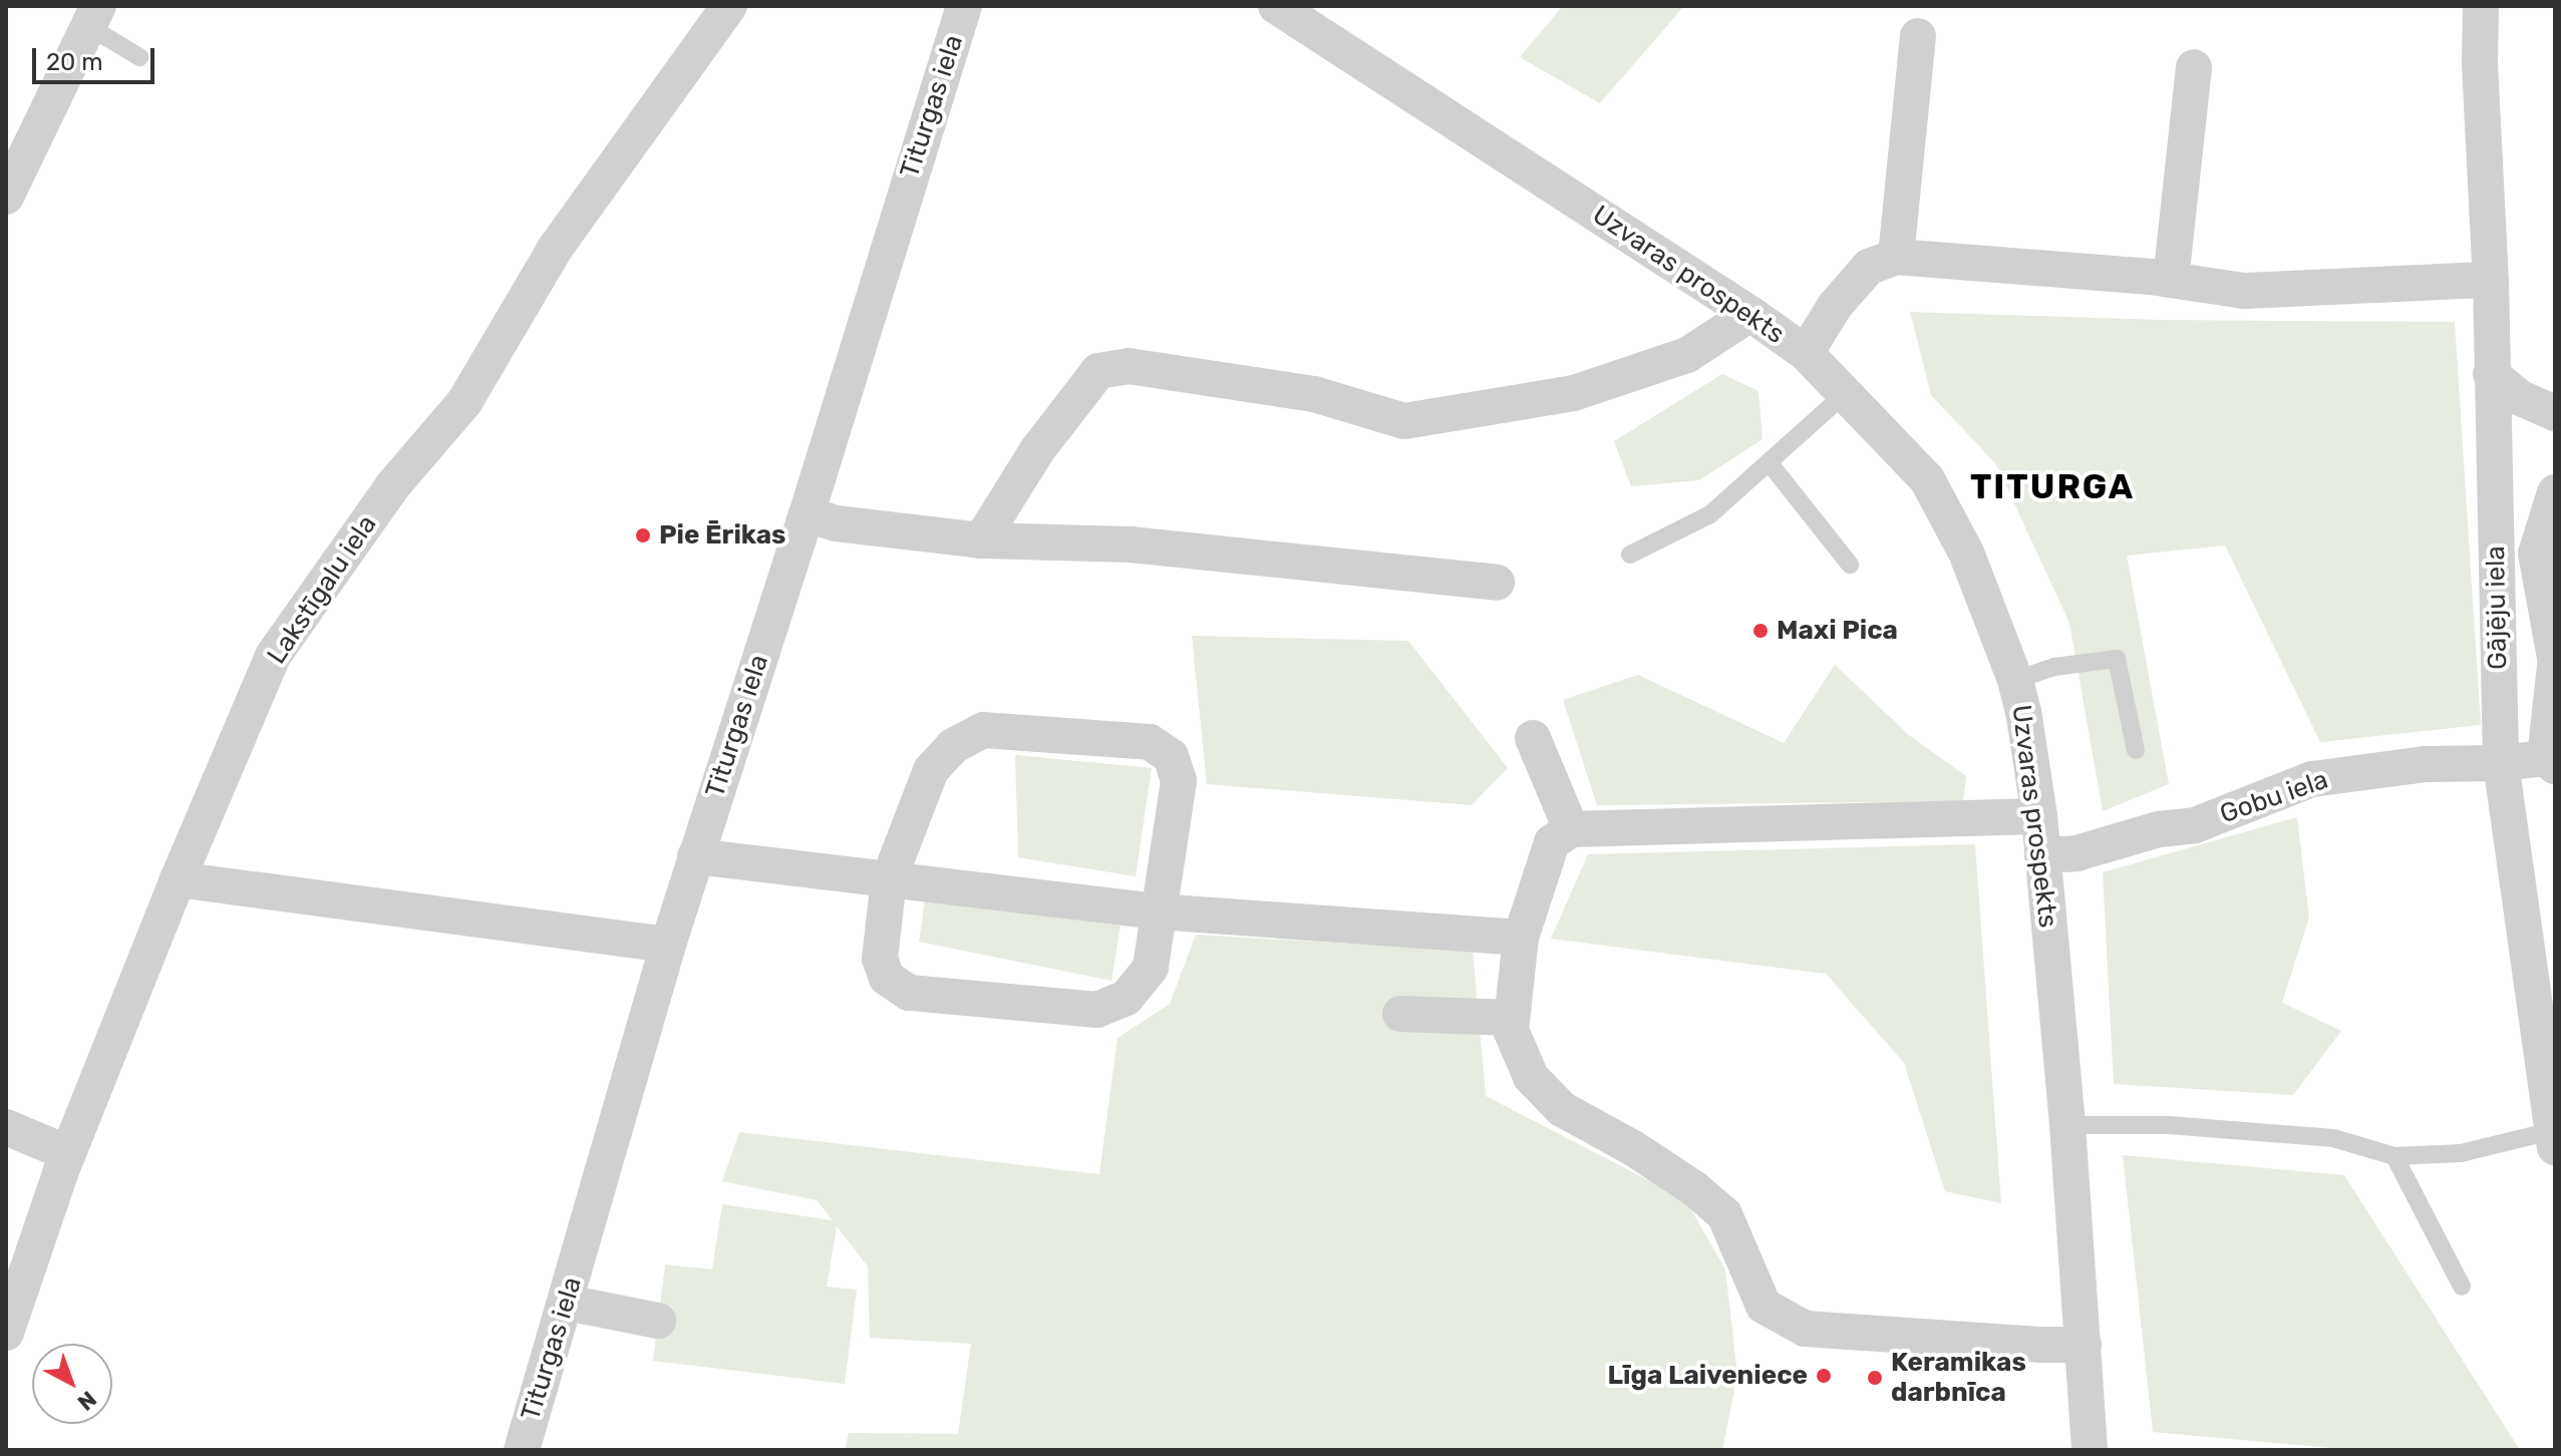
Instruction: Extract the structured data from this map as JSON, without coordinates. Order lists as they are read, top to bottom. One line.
{"streets":{"street":["Titurgas iela","Uzvaras prospekts","Lakstīgalu iela","Gājēju iela","Gobu iela"]},"crossings":[["Uzvaras prospekts","Gobu iela"],["Gājēju iela","Gobu iela"]],"districts":["TITURGA"],"places":["Pie Ērikas","Maxi Pica","Līga Laiveniece","Keramikas darbnīca"],"scale_bar":"20 m","north":"bottom right"}
